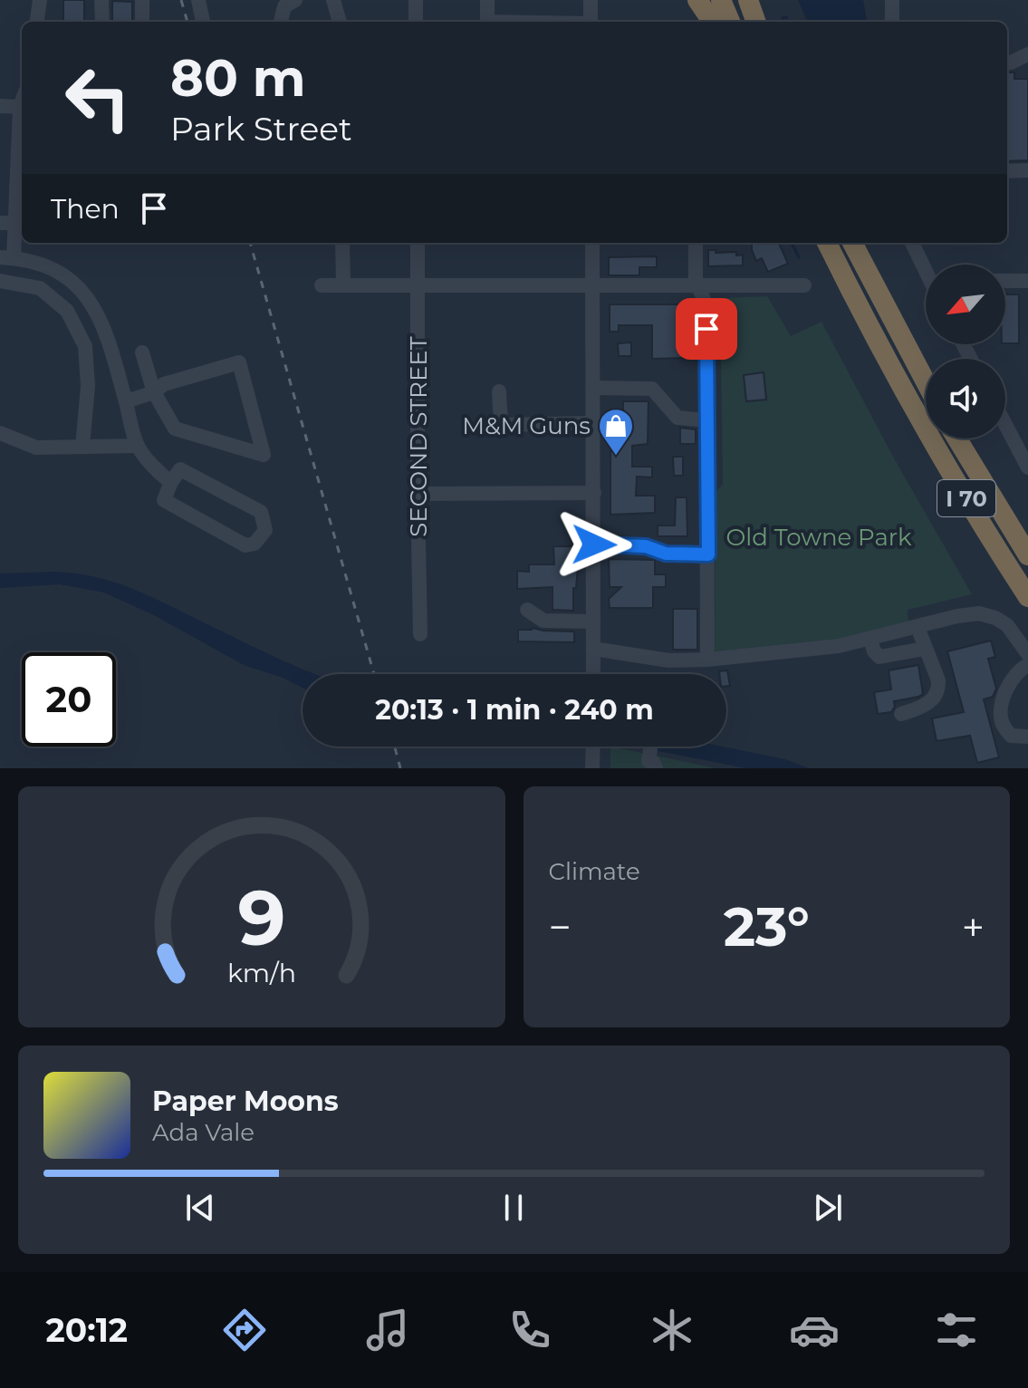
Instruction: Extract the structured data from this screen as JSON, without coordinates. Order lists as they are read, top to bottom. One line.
{"streets":{"highway":["I 70"],"street":["SECOND STREET"]},"parks":["Old Towne Park"],"places":{"shop":["M&M Guns"]},"north":"bottom left","page":{"turn":["80 m","Park Street"],"then":"Then","limit":"20","trip":"20:13 · 1 min · 240 m","tile":"Climate","heat":["−","23°","+"],"song":["Paper Moons","Ada Vale"],"tabs":"20:12","gauge":["9","km/h"]}}
